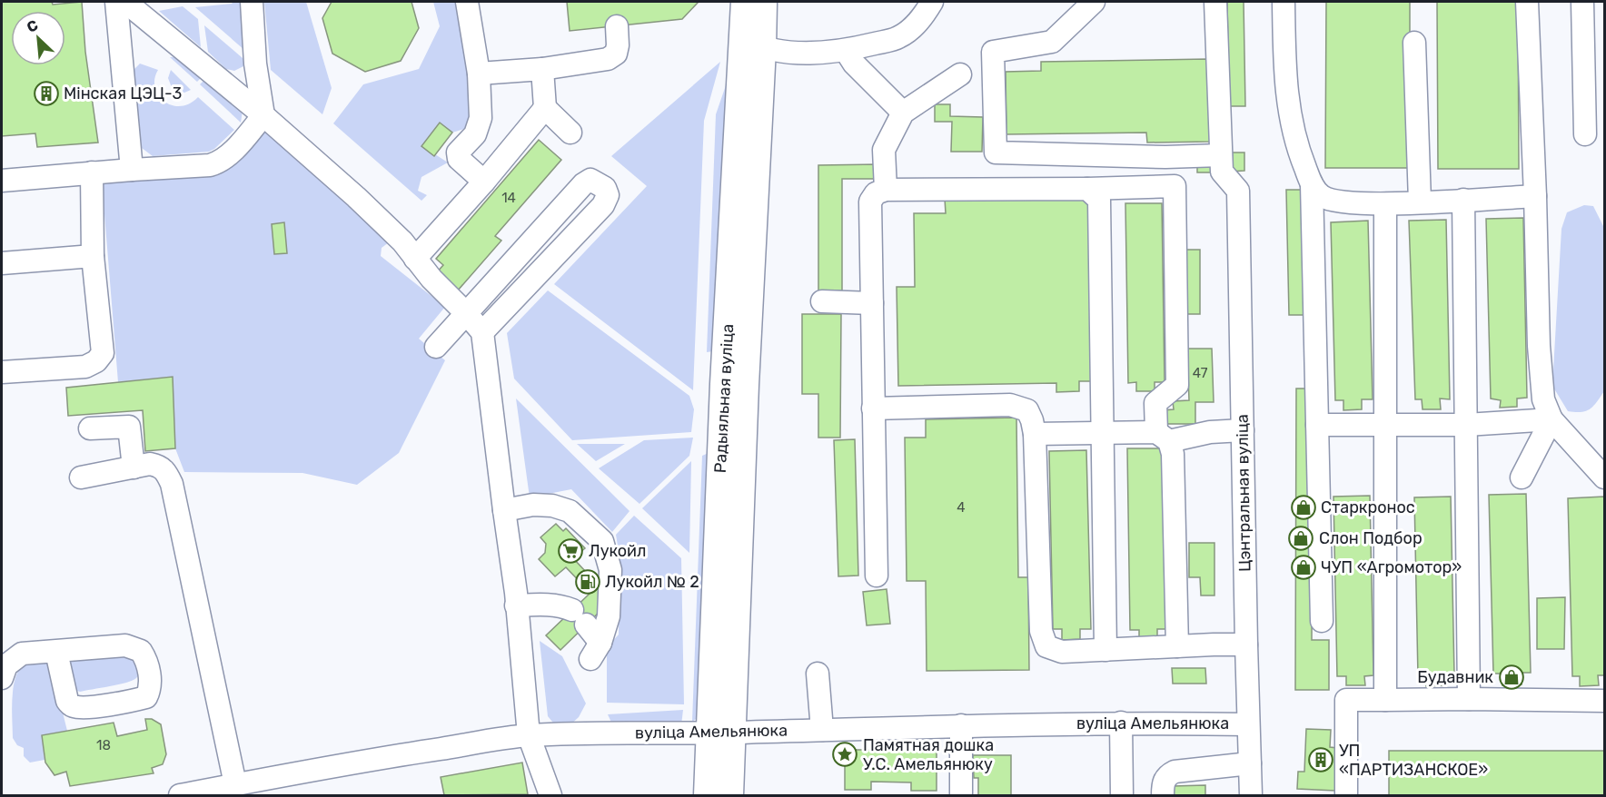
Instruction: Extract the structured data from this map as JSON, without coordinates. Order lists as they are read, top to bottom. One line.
{"streets":{"main road":["Радыяльная вуліца"],"street":["Цэнтральная вуліца","вуліца Амельянюка"]},"crossings":[["Радыяльная вуліца","вуліца Амельянюка"],["Цэнтральная вуліца","вуліца Амельянюка"]],"places":{"building":["Мінская ЦЭЦ-3","УП «ПАРТИЗАНСКОЕ»"],"shop":["Старкронос","Слон Подбор","ЧУП «Агромотор»","Будавник"],"supermarket":["Лукойл"],"fuel station":["Лукойл № 2"],"place":["Памятная дошка У.С. Амельянюку"]},"house_numbers":["14","47","4","18"],"north":"top left"}
